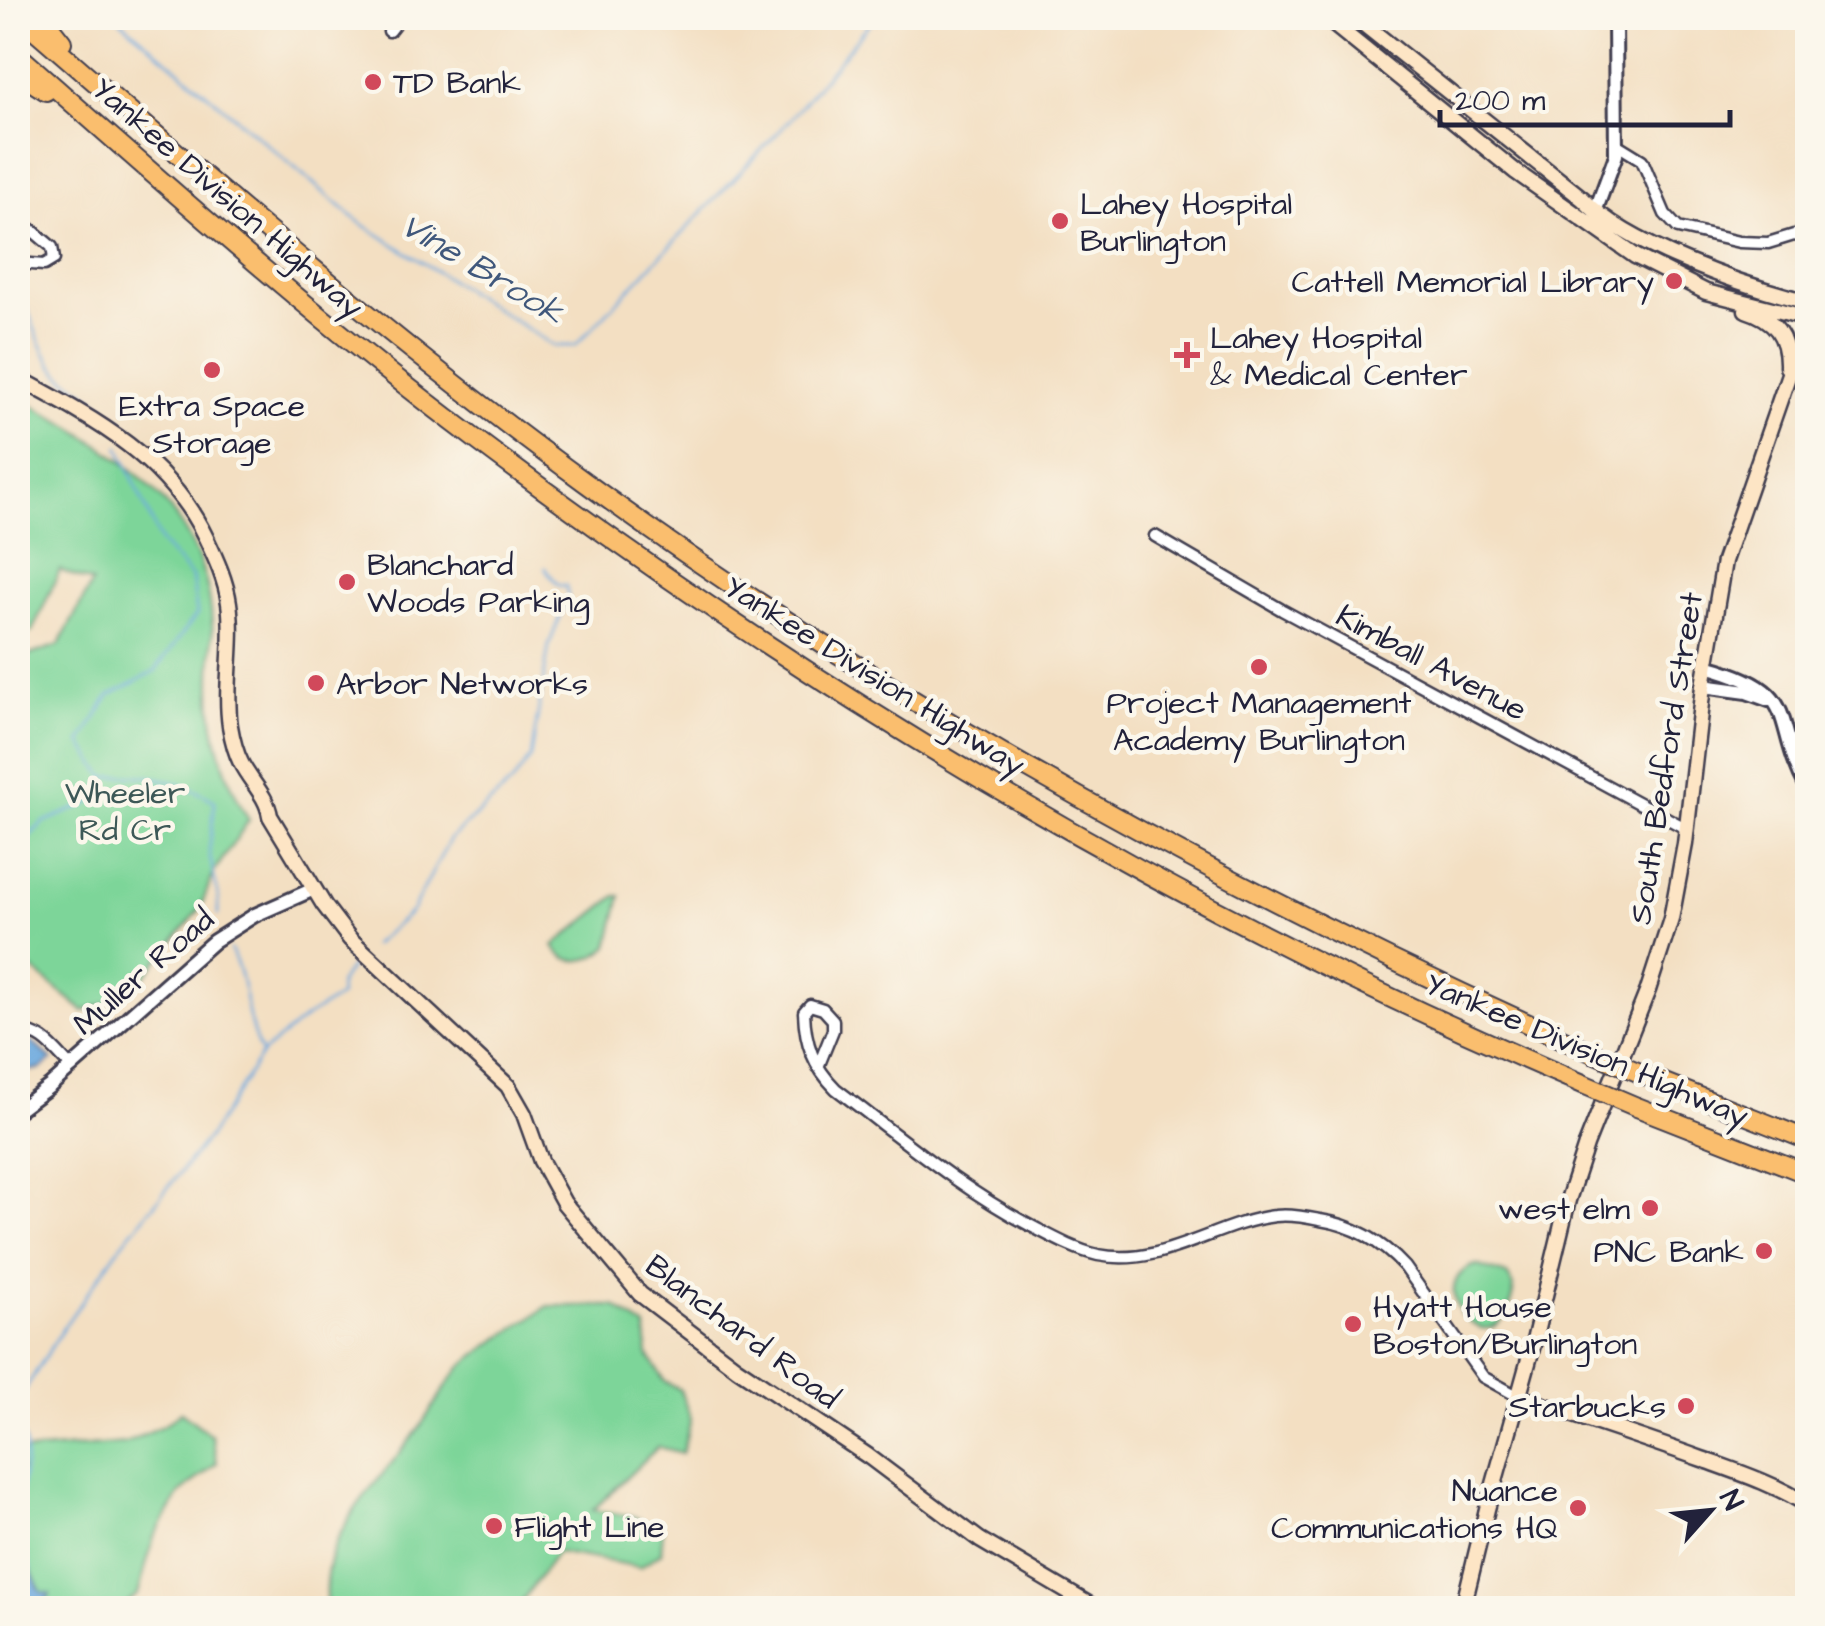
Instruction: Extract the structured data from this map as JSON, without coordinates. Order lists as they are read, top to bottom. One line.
{"streets":{"highway":["Yankee Division Highway"],"main road":["South Bedford Street","Blanchard Road"],"street":["Kimball Avenue","Muller Road"]},"crossings":[["Kimball Avenue","South Bedford Street"],["Muller Road","Blanchard Road"]],"water":["Vine Brook"],"parks":["Wheeler Rd Cr"],"places":{"other":["TD Bank","Lahey Hospital Burlington","Cattell Memorial Library","Extra Space Storage","Blanchard Woods Parking","Project Management Academy Burlington","Arbor Networks","west elm","PNC Bank","Hyatt House Boston/Burlington","Starbucks","Nuance Communications HQ","Flight Line"],"health":["Lahey Hospital & Medical Center"]},"scale_bar":"200 m","north":"top right"}
